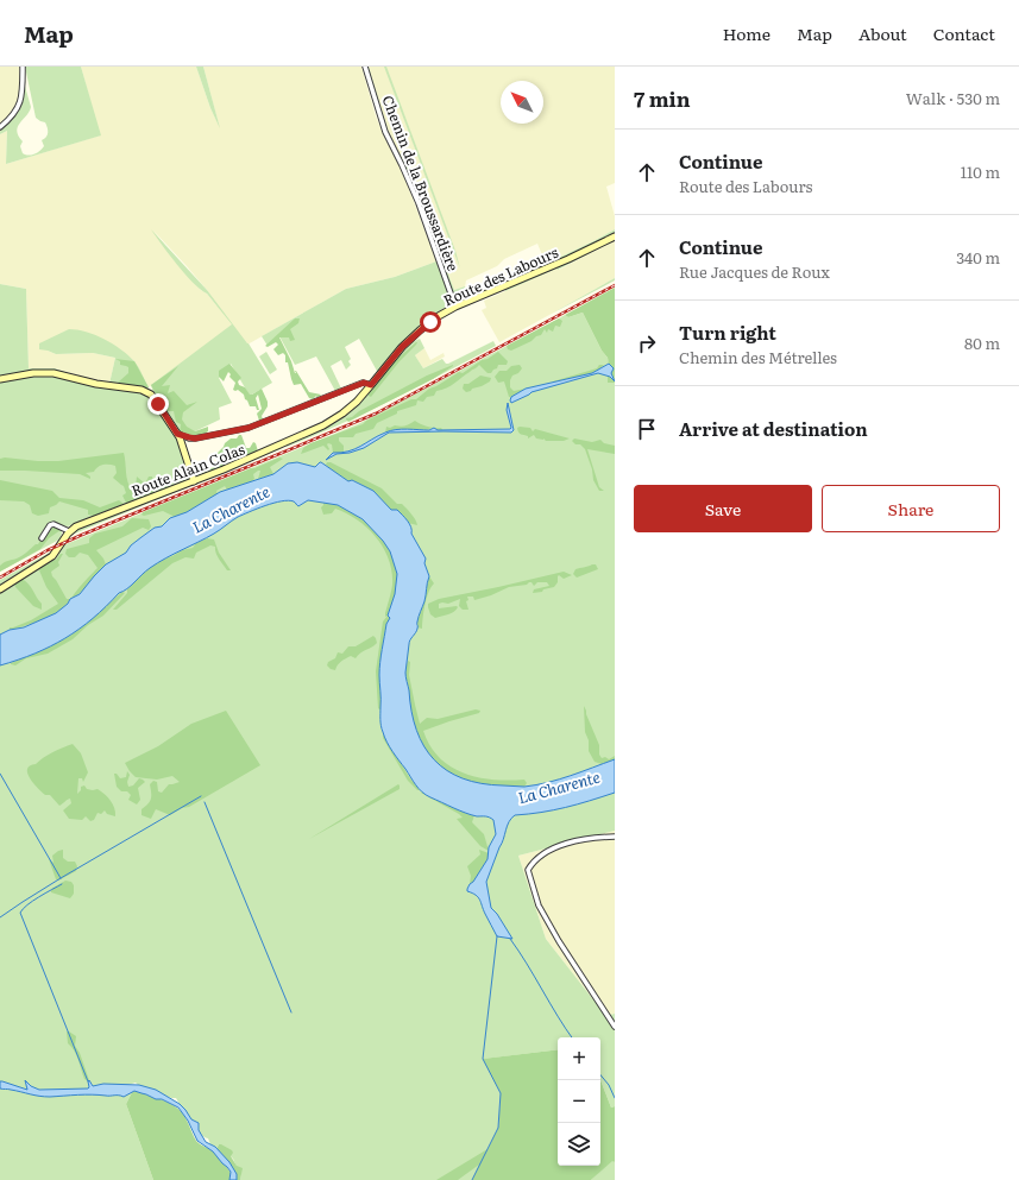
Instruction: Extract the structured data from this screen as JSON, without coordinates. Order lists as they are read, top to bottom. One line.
{"streets":{"street":["Chemin de la Broussardière","Route des Labours","Route Alain Colas"]},"crossings":[["Chemin de la Broussardière","Route des Labours"],["Route des Labours","Route Alain Colas"]],"water":["La Charente"],"north":"top left","page":{"header":"Map","nav":["Home","Map","About","Contact"],"heading":["7 min","Walk · 530 m"],"list":[["Continue","Route des Labours","110 m"],["Continue","Rue Jacques de Roux","340 m"],["Turn right","Chemin des Métrelles","80 m"],"Arrive at destination"],"buttons":["Save","Share"],"map_buttons":["+","−"]}}
